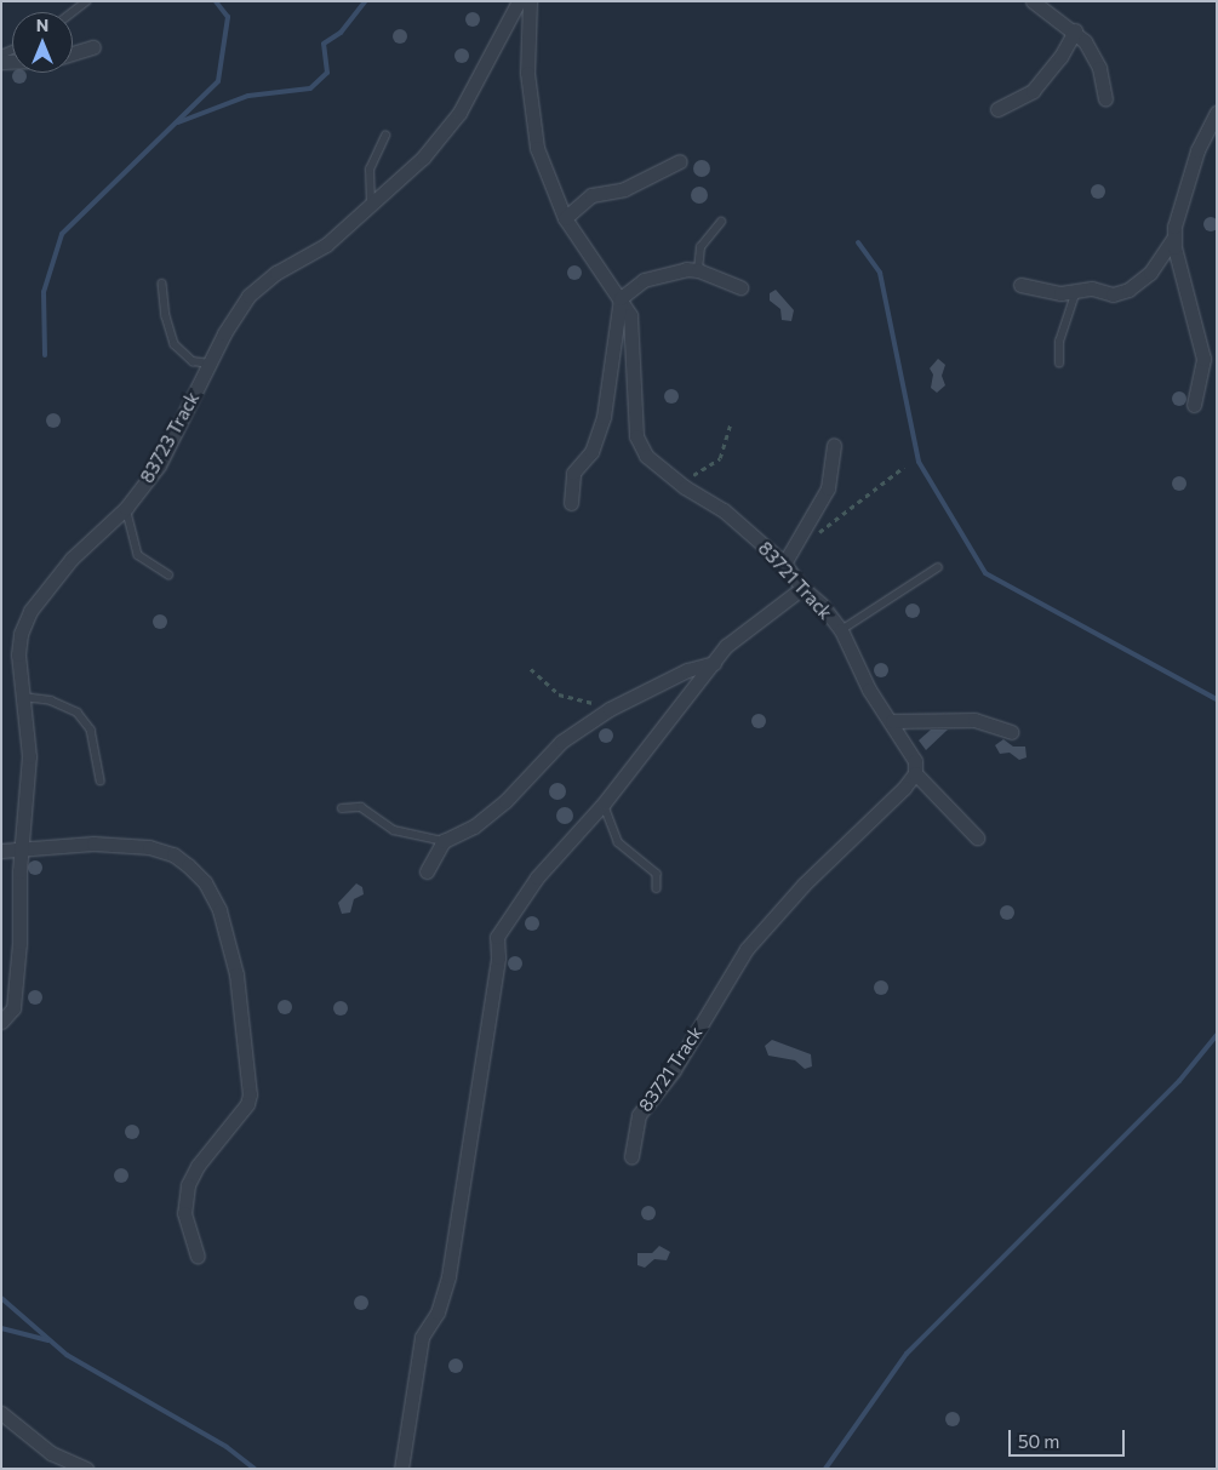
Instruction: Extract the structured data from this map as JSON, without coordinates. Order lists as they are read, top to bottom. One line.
{"streets":{"street":["83723 Track","83721 Track"]},"scale_bar":"50 m","north":"top"}
